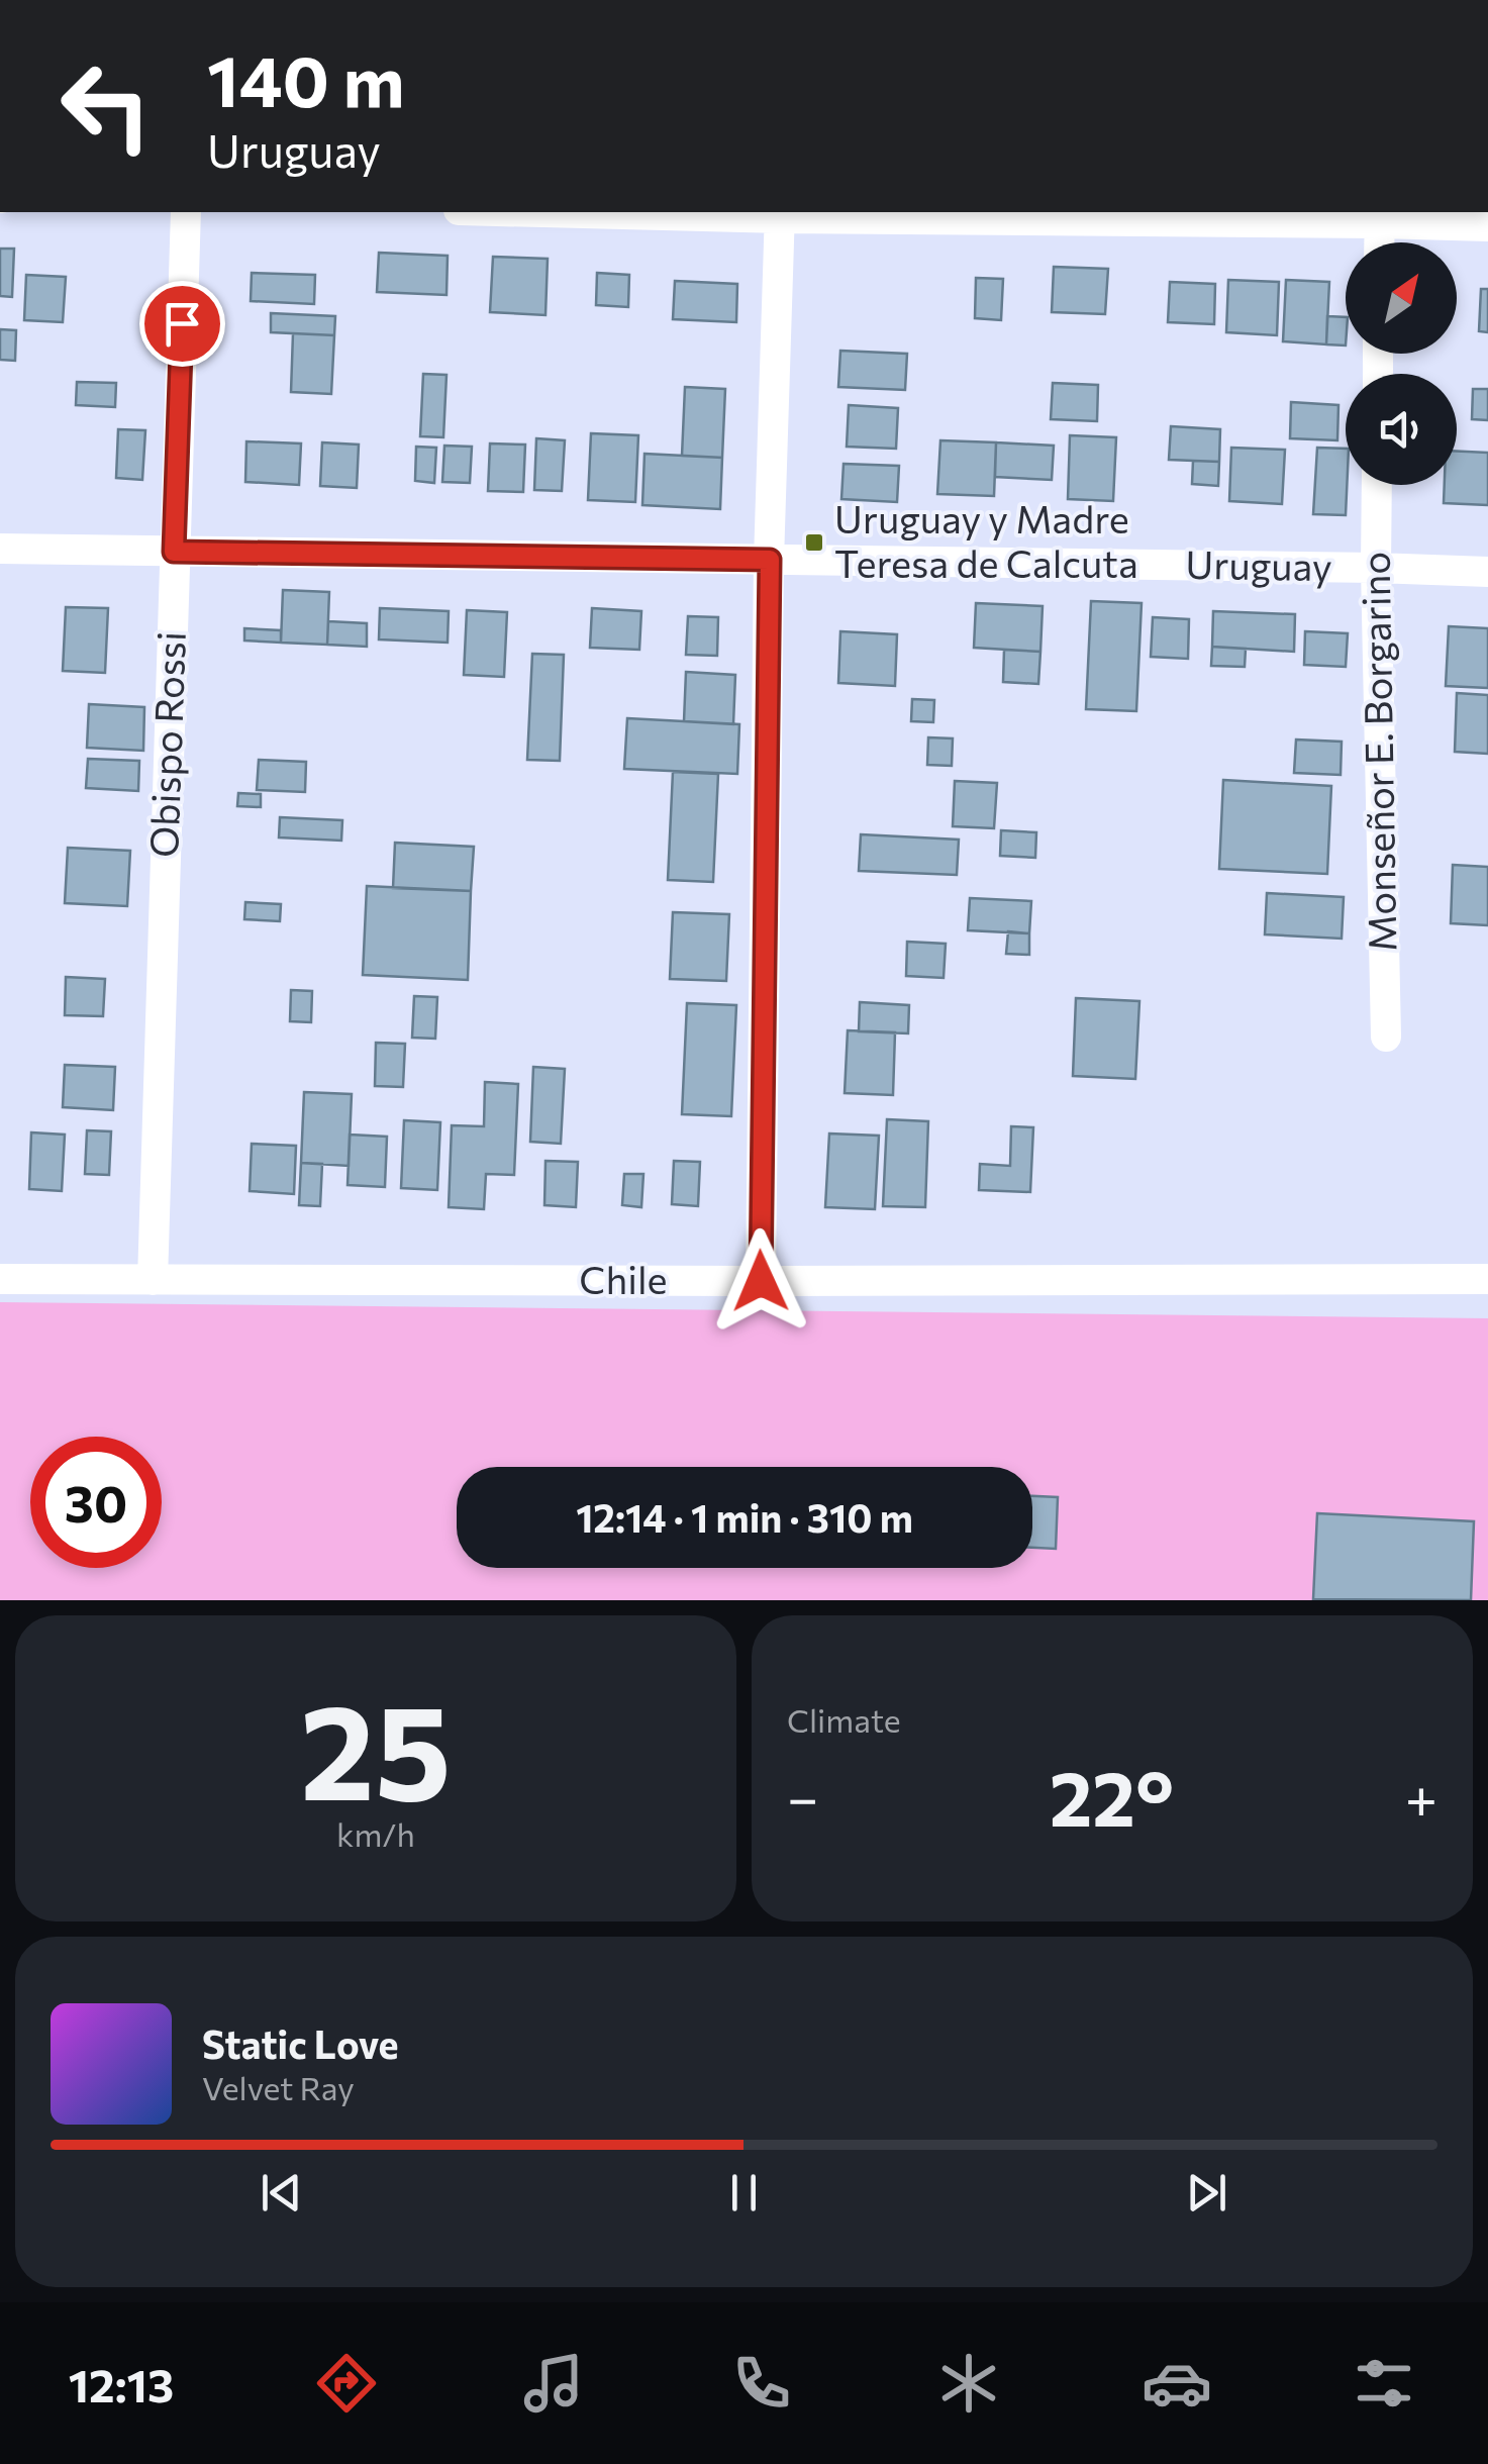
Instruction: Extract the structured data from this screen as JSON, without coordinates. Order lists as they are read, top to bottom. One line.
{"streets":{"street":["Uruguay","Obispo Rossi","Monseñor E. Borgarino","Chile"]},"crossings":[["Uruguay","Obispo Rossi"],["Uruguay","Monseñor E. Borgarino"],["Obispo Rossi","Chile"]],"places":{"transit":["Uruguay y Madre Teresa de Calcuta"]},"north":"top right","page":{"turn":["140 m","Uruguay"],"limit":"30","trip":"12:14 · 1 min · 310 m","tile":[["25","km/h"],"Climate"],"heat":["−","22°","+"],"song":["Static Love","Velvet Ray"],"tabs":"12:13"}}
